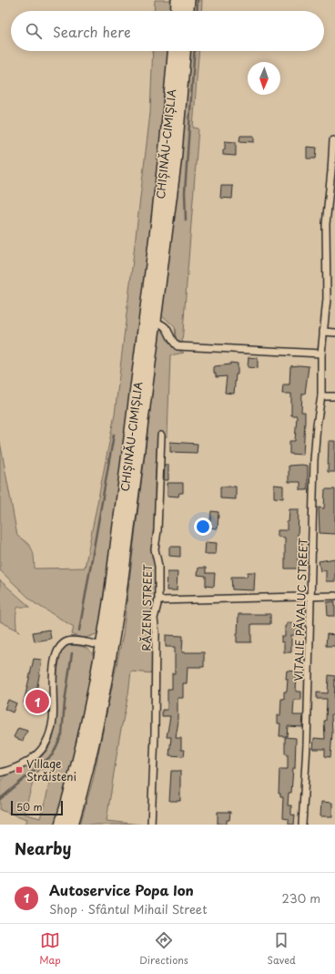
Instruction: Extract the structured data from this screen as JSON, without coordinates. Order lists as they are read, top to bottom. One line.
{"streets":{"highway":["CHIȘINĂU-CIMIȘLIA"],"street":["RĂZENI STREET","VITALIE PĂVALUC STREET"]},"places":{"transit":["Village Străisteni"]},"scale_bar":"50 m","north":"bottom","page":{"search":"Search here","pins":"1","scale":"50 m","heading":"Nearby","list":[{"mark":"1","name":"Autoservice Popa Ion","note":"Shop · Sfântul Mihail Street","value":"230 m"}],"nav":["Map","Directions","Saved"]}}
